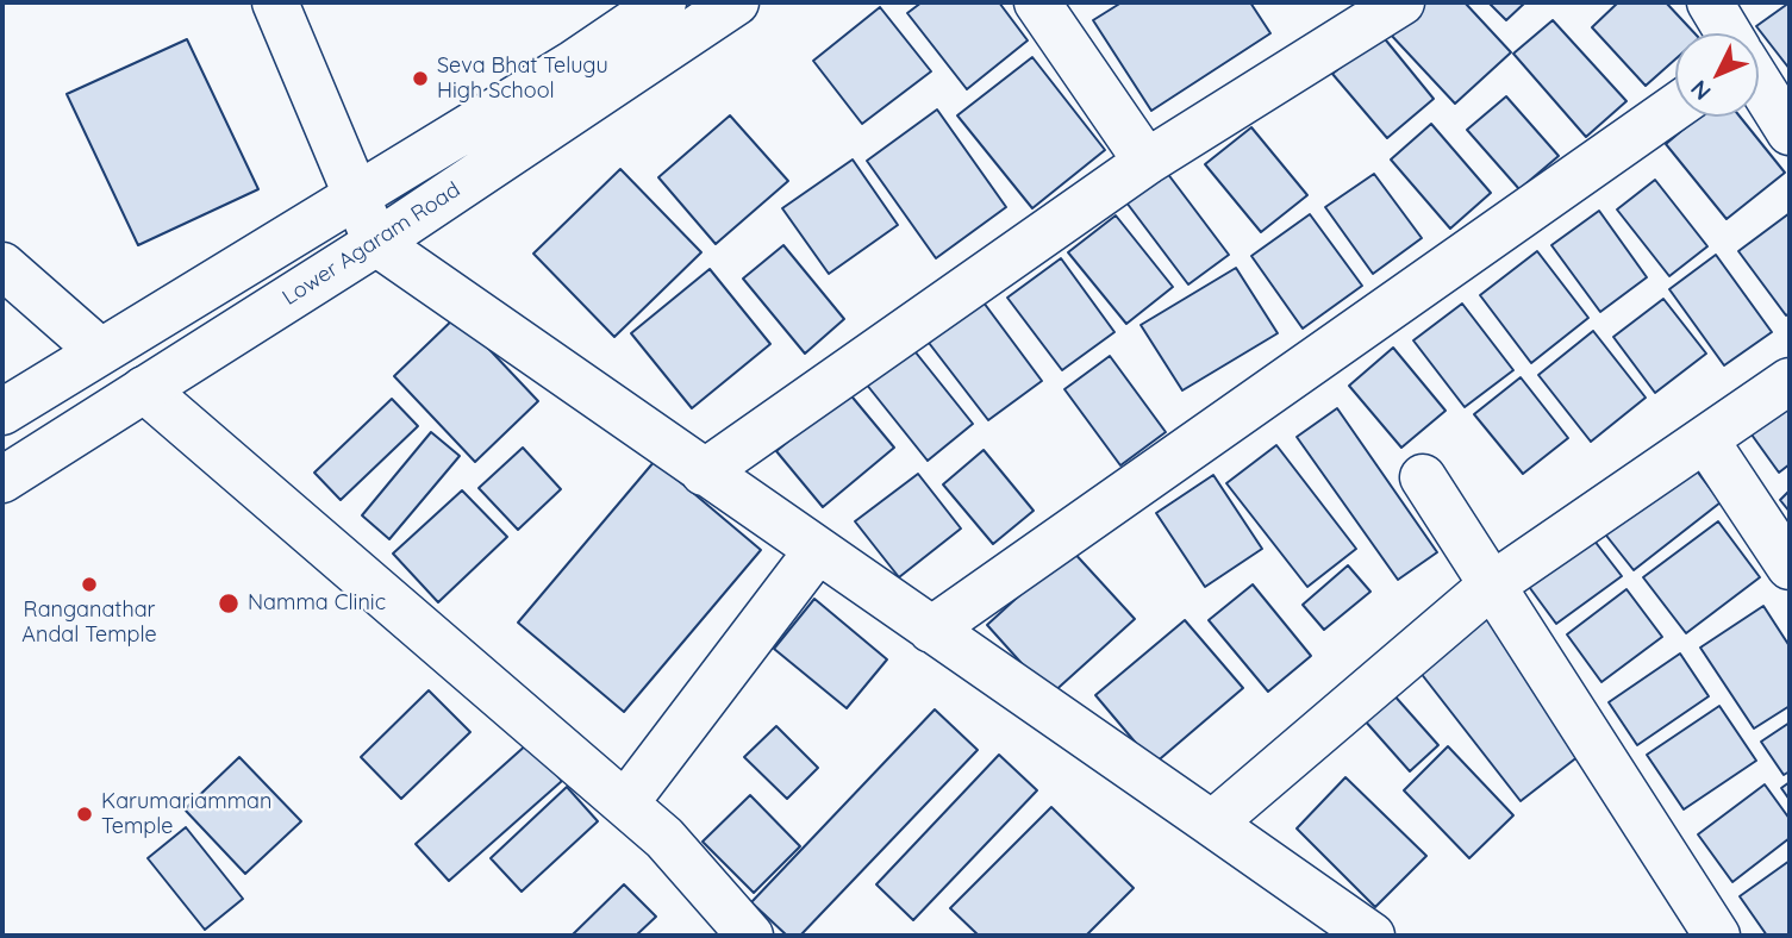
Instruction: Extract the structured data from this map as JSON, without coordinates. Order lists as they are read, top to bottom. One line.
{"streets":{"street":["Lower Agaram Road"]},"places":["Seva Bhat Telugu High School","Ranganathar Andal Temple","Namma Clinic","Karumariamman Temple"],"north":"bottom left"}
